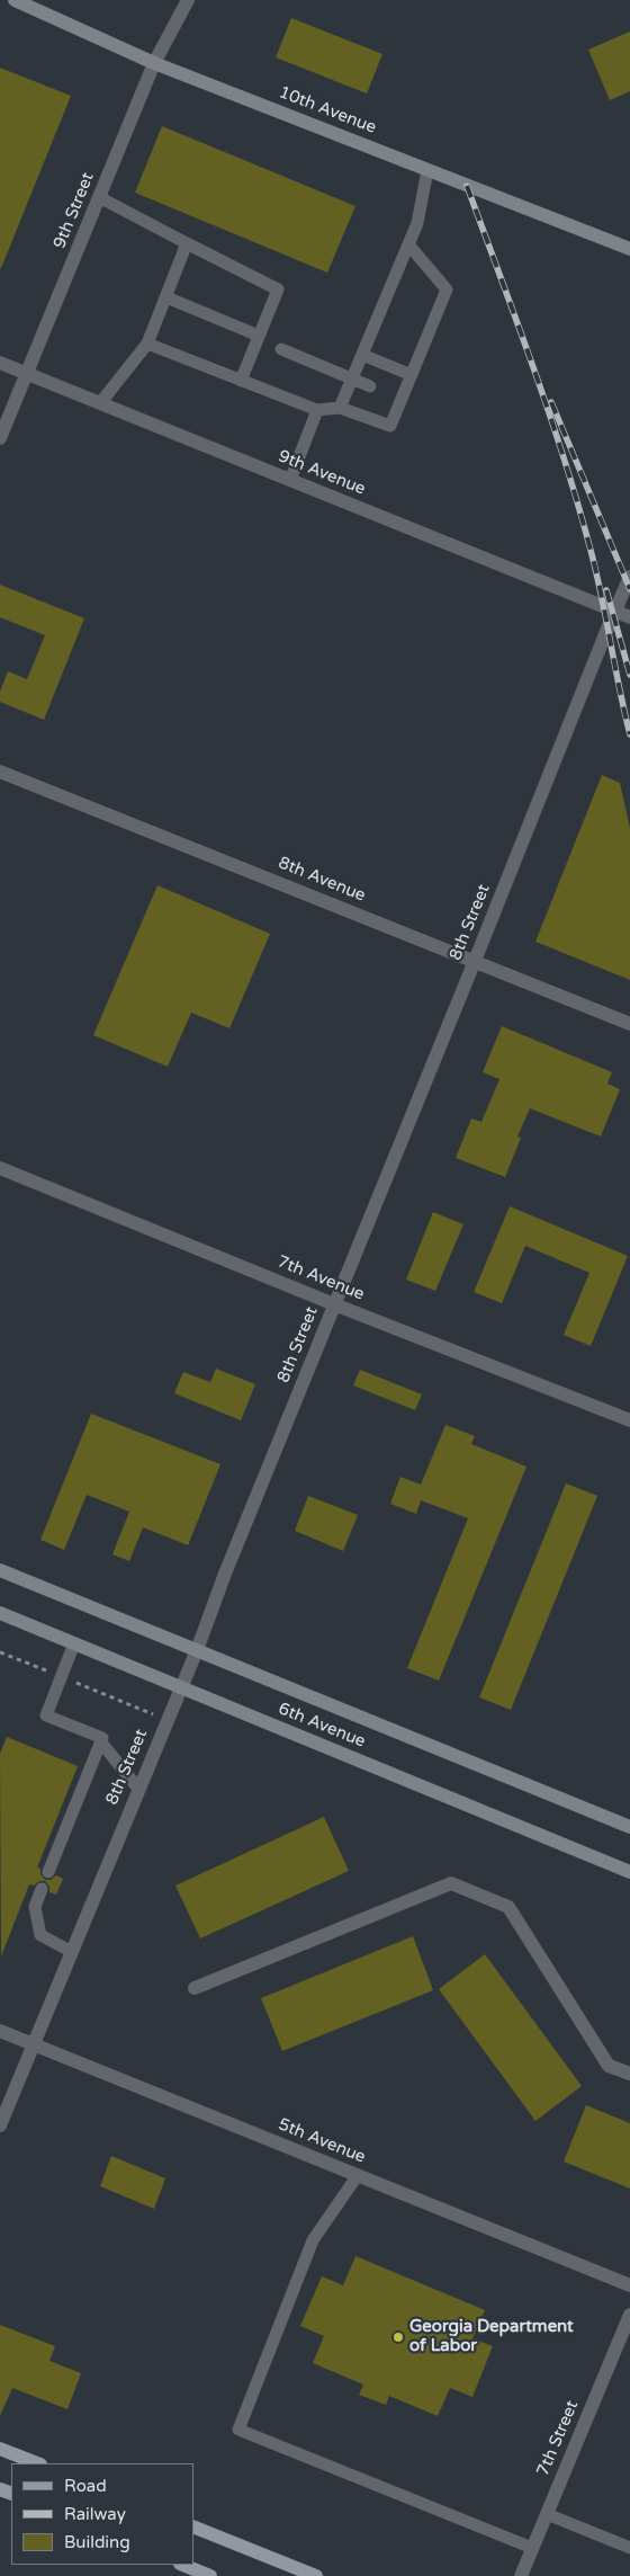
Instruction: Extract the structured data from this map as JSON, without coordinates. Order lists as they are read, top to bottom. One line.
{"streets":{"main road":["10th Avenue","6th Avenue"],"street":["9th Street","9th Avenue","8th Avenue","8th Street","7th Avenue","5th Avenue","7th Street"]},"crossings":[["10th Avenue","9th Street"],["9th Street","9th Avenue"],["9th Avenue","8th Street"],["8th Avenue","8th Street"],["8th Street","7th Avenue"],["8th Street","6th Avenue"],["8th Street","5th Avenue"]],"places":["Georgia Department of Labor"],"legend":["Road","Railway","Building"]}
